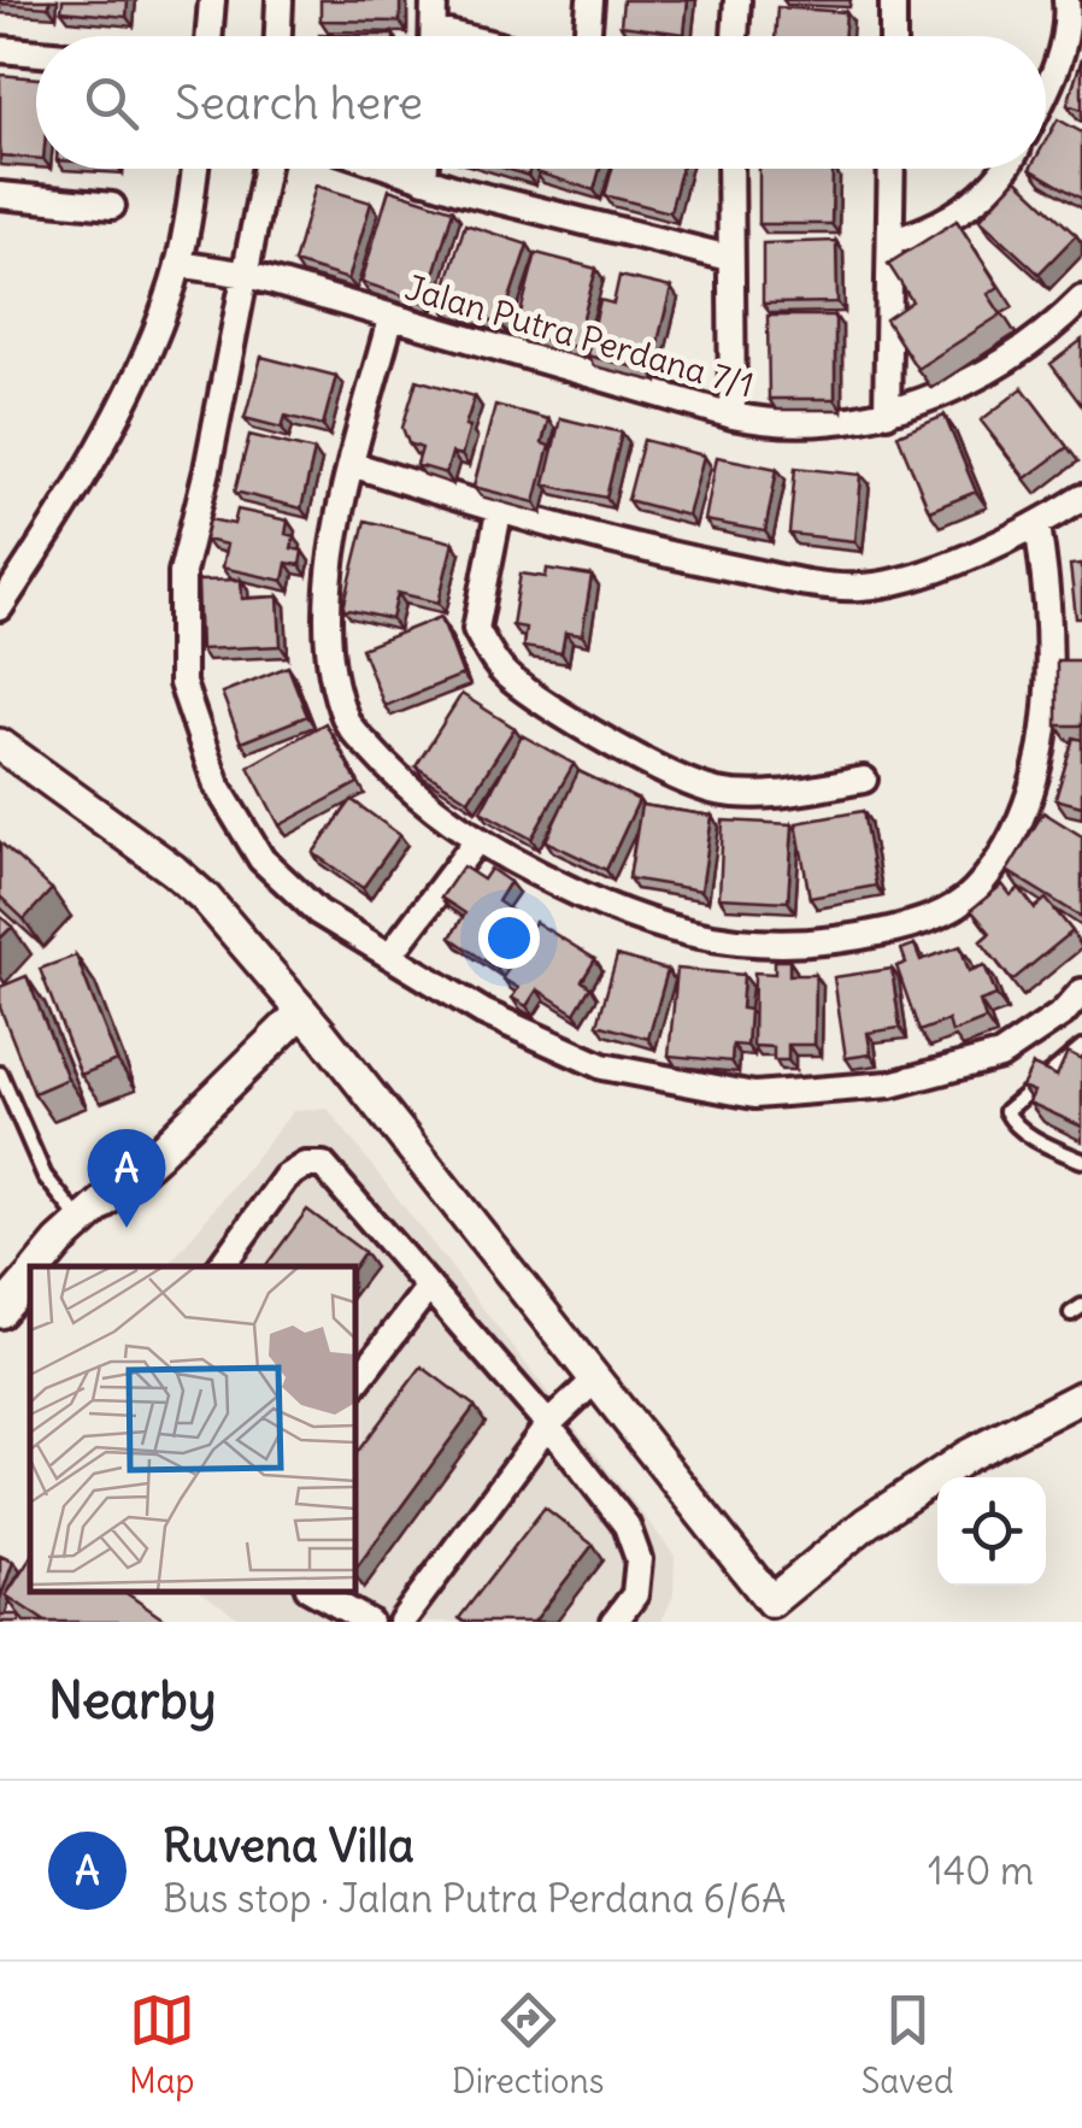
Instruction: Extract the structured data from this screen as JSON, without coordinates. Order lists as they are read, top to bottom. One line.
{"streets":{"street":["Jalan Putra Perdana 7/1"]},"page":{"search":"Search here","pins":"A","heading":"Nearby","list":[{"mark":"A","name":"Ruvena Villa","note":"Bus stop · Jalan Putra Perdana 6/6A","value":"140 m"}],"nav":["Map","Directions","Saved"]}}
